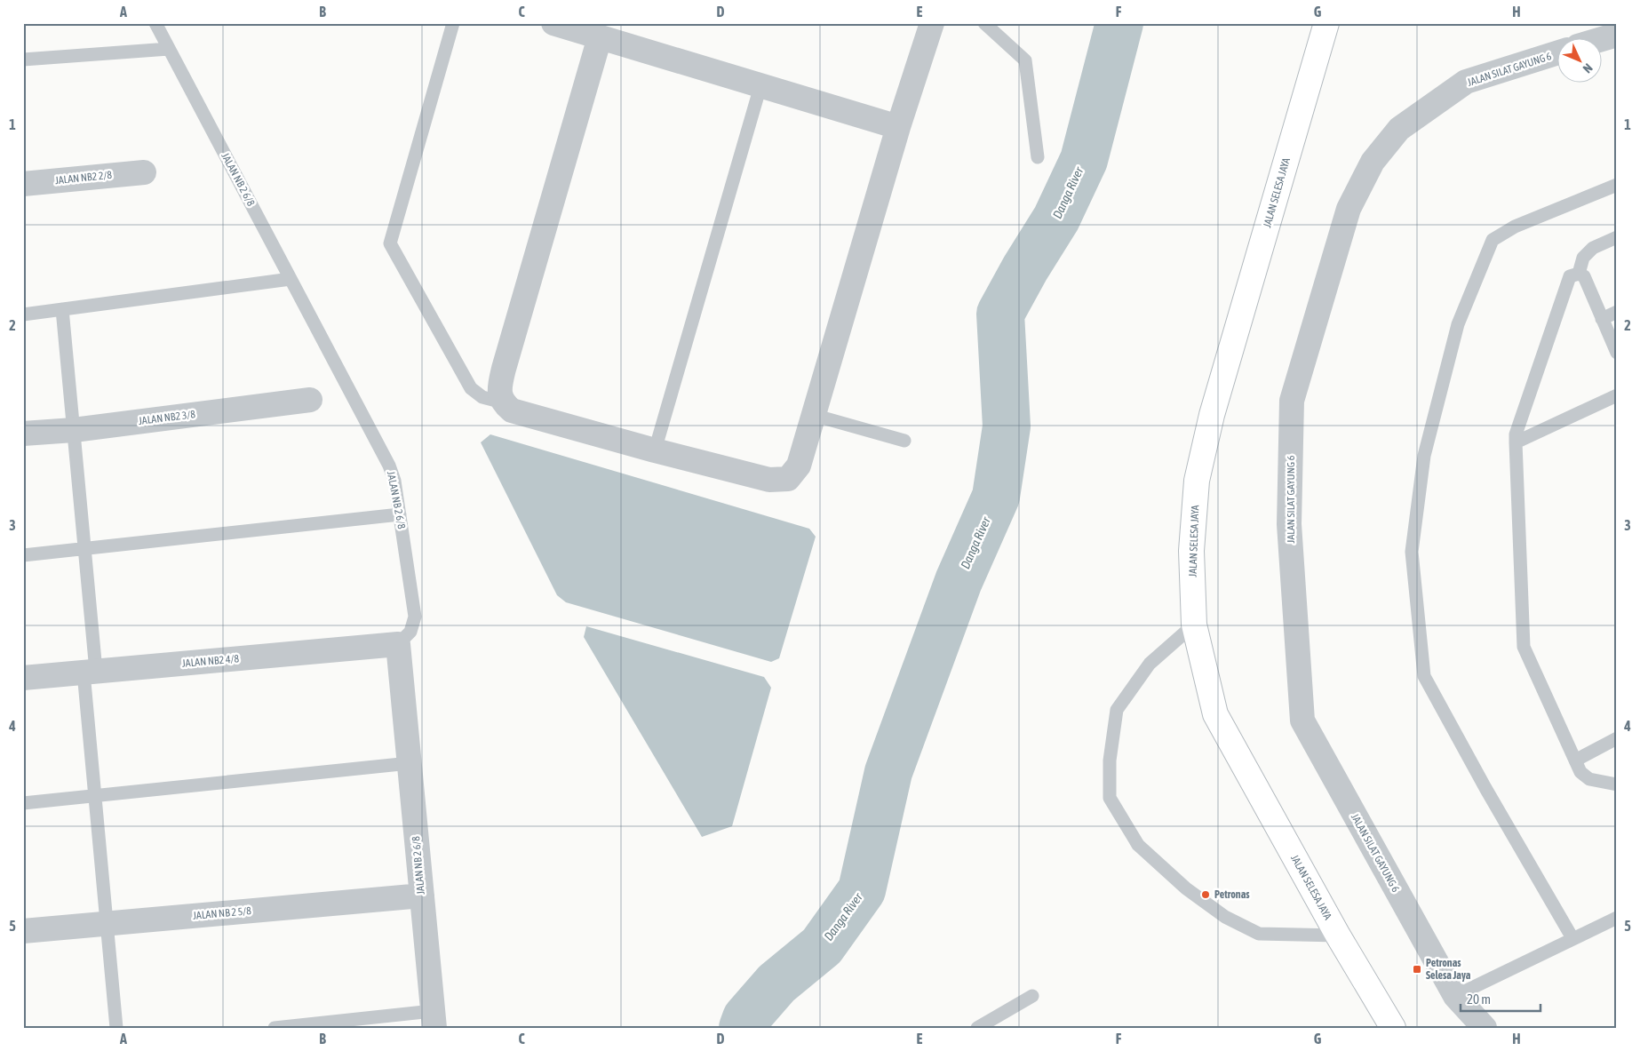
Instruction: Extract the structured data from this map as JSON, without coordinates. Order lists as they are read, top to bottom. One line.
{"streets":{"street":["JALAN SILAT GAYUNG 6","JALAN NB2 2/8","JALAN NB 2 6/8","JALAN SELESA JAYA","JALAN NB2 3/8","JALAN NB2 4/8","JALAN NB 2 5/8"]},"crossings":[["JALAN NB 2 6/8","JALAN NB2 4/8"],["JALAN NB 2 6/8","JALAN NB 2 5/8"]],"water":["Danga River"],"places":{"other":["Petronas"],"transit":["Petronas Selesa Jaya"]},"scale_bar":"20 m","north":"bottom right","grid":{"columns":["A","B","C","D","E","F","G","H"],"rows":["1","2","3","4","5"]}}
